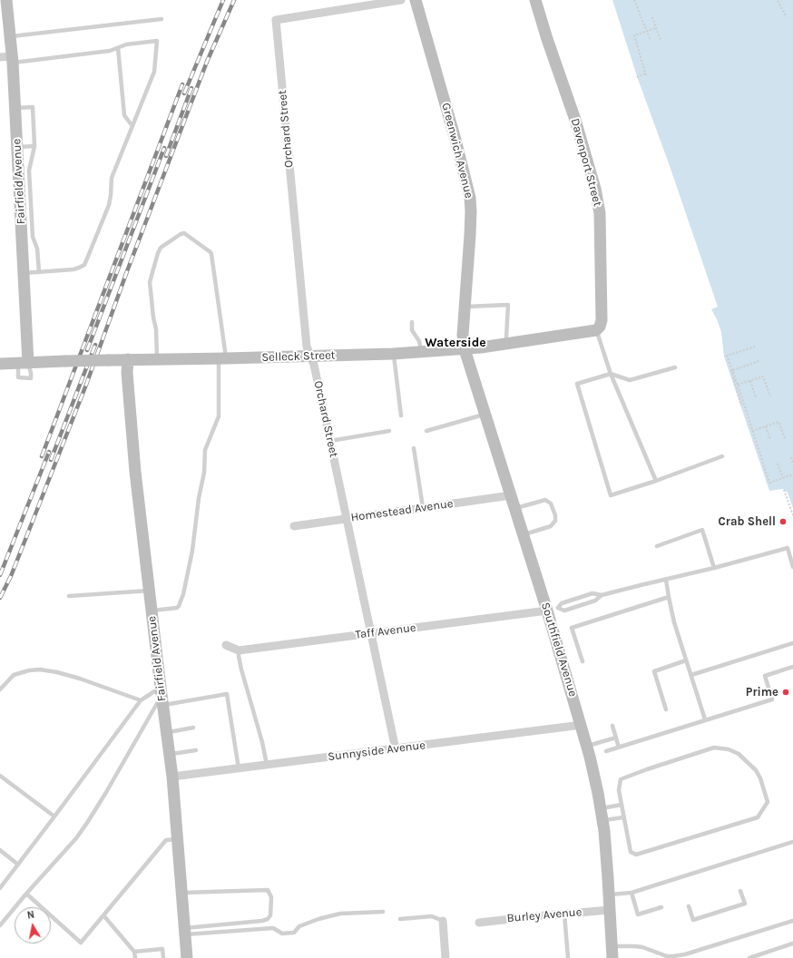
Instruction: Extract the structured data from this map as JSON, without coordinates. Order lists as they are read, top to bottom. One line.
{"streets":{"main road":["Greenwich Avenue","Davenport Street","Fairfield Avenue","Selleck Street","Southfield Avenue"],"street":["Orchard Street","Homestead Avenue","Taff Avenue","Sunnyside Avenue","Burley Avenue"]},"crossings":[["Orchard Street","Selleck Street"],["Orchard Street","Homestead Avenue"],["Orchard Street","Taff Avenue"],["Orchard Street","Sunnyside Avenue"],["Greenwich Avenue","Selleck Street"],["Greenwich Avenue","Southfield Avenue"],["Davenport Street","Selleck Street"],["Fairfield Avenue","Selleck Street"],["Fairfield Avenue","Sunnyside Avenue"],["Selleck Street","Southfield Avenue"],["Homestead Avenue","Southfield Avenue"],["Taff Avenue","Southfield Avenue"],["Southfield Avenue","Sunnyside Avenue"],["Southfield Avenue","Burley Avenue"]],"districts":["Waterside"],"places":["Crab Shell","Prime"],"north":"top"}
